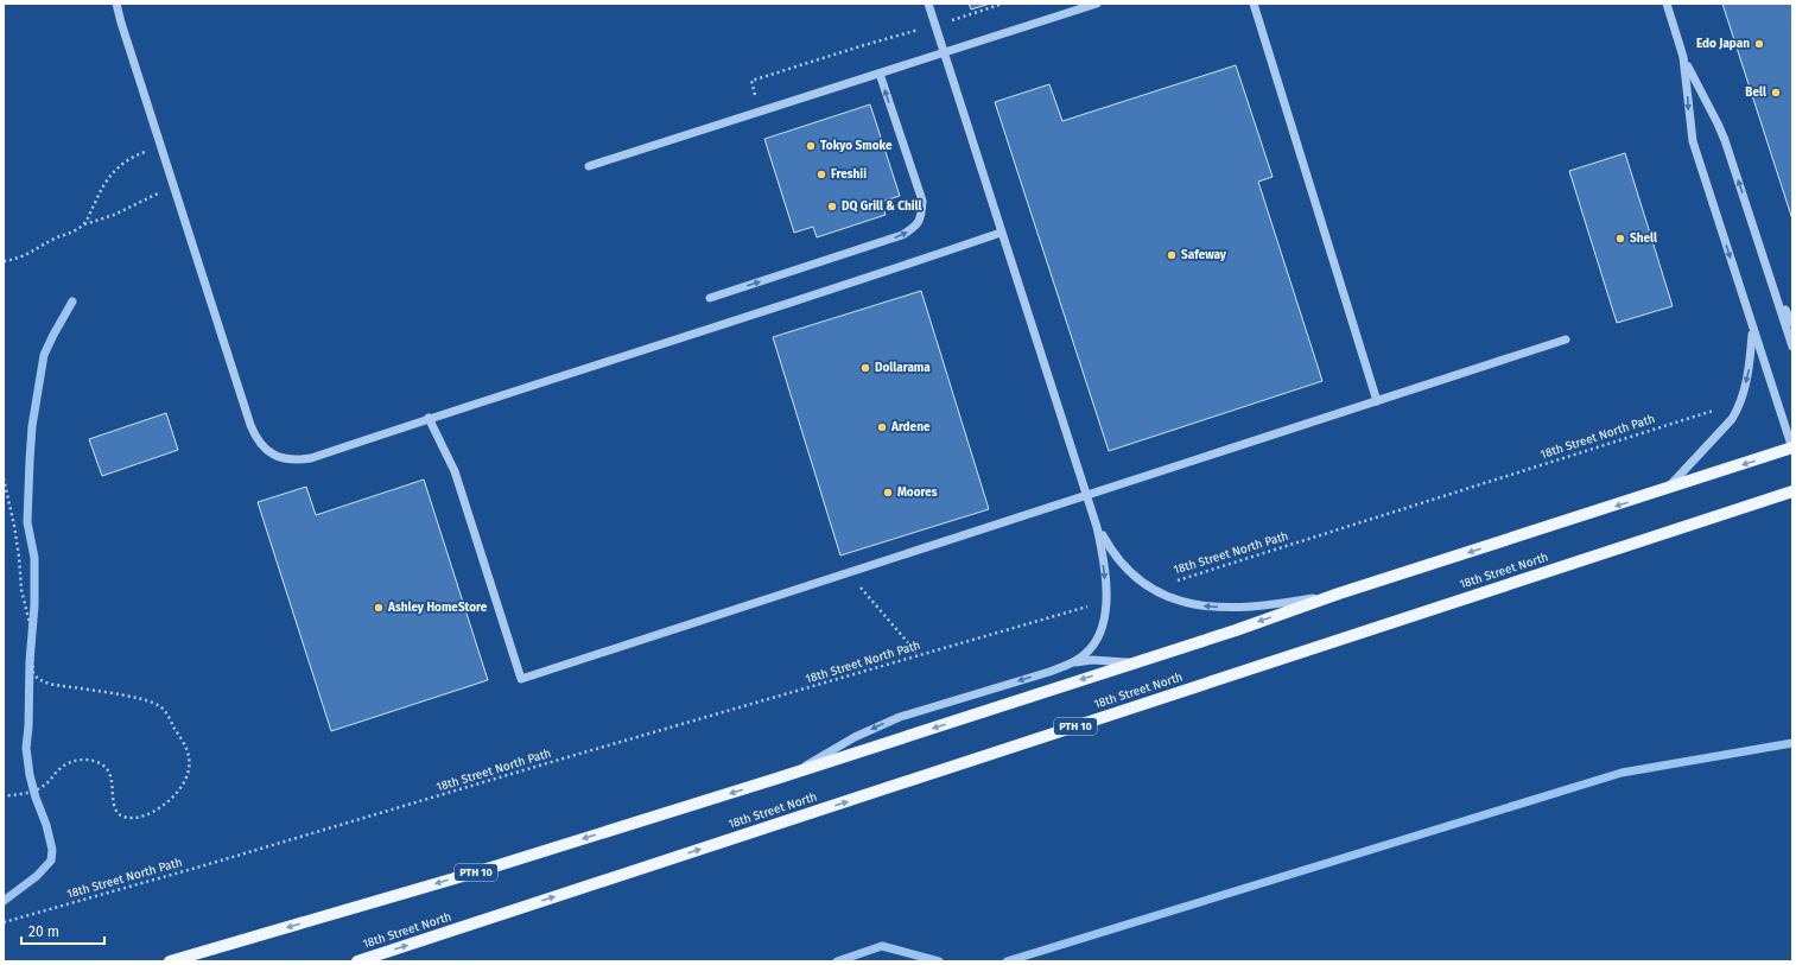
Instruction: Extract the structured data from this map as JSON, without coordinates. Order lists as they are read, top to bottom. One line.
{"streets":{"main road":["18th Street North","PTH 10"],"path":["18th Street North Path"]},"places":["Edo Japan","Bell","Tokyo Smoke","Freshii","DQ Grill & Chill","Shell","Safeway","Dollarama","Ardene","Moores","Ashley HomeStore"],"scale_bar":"20 m"}
